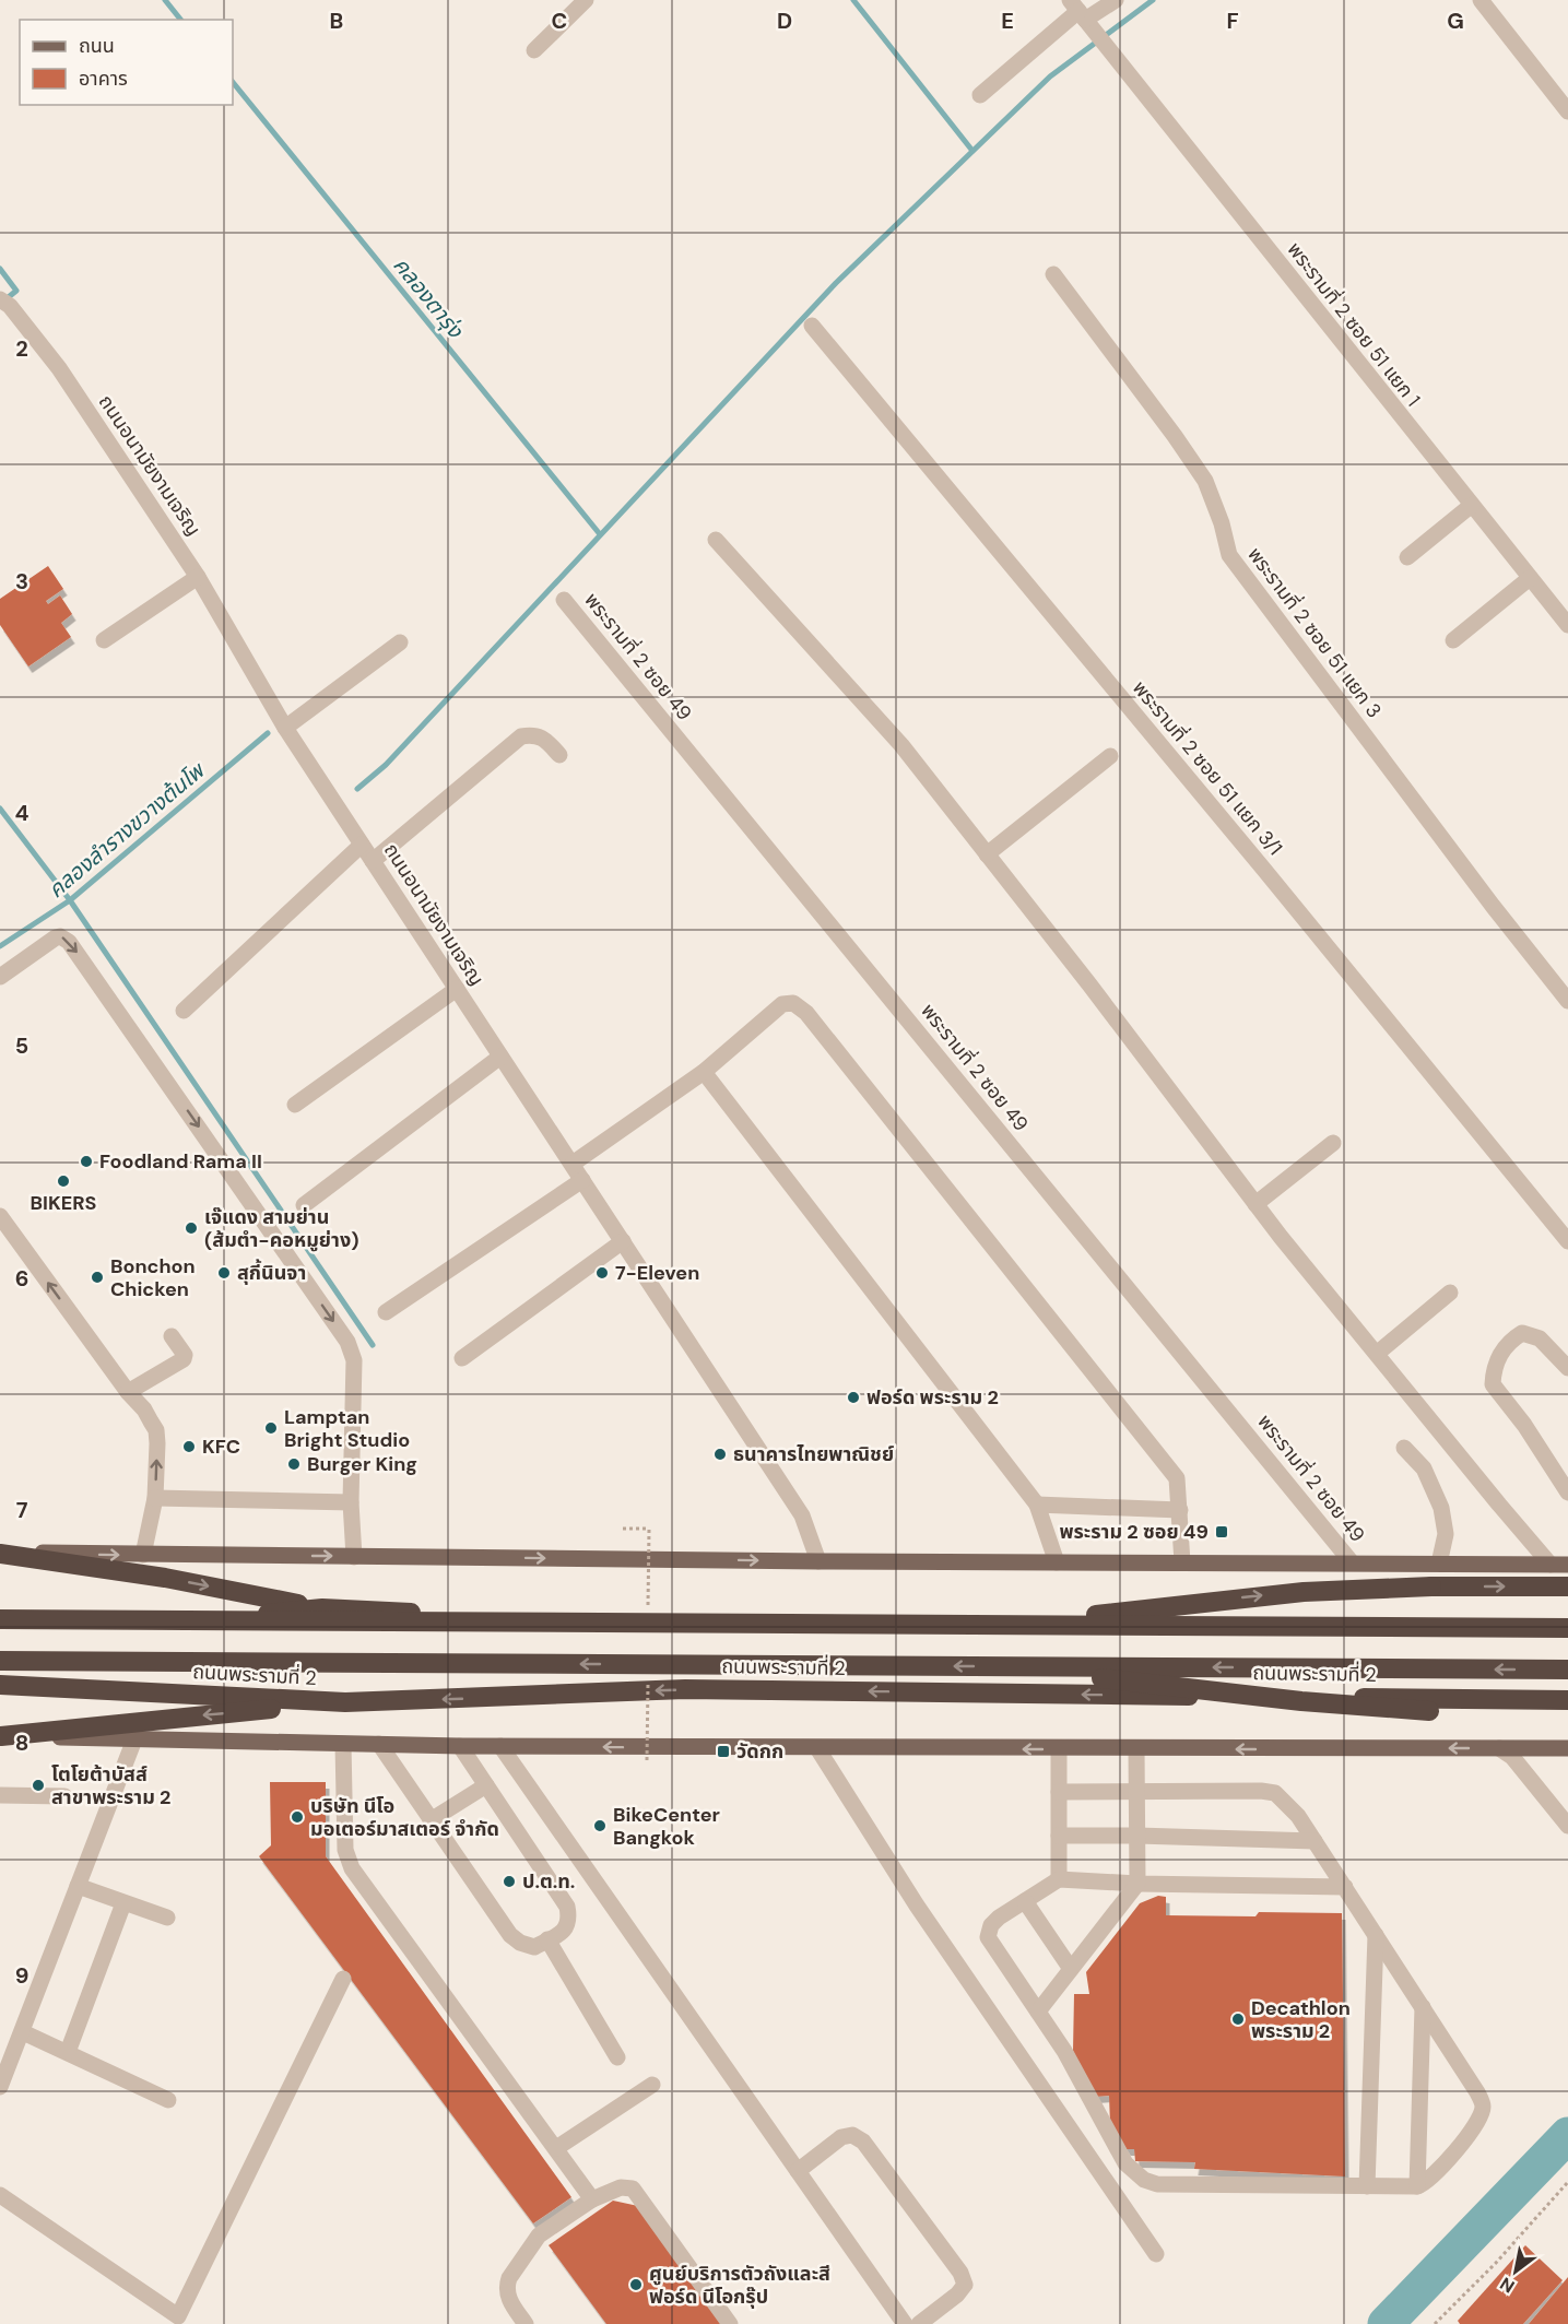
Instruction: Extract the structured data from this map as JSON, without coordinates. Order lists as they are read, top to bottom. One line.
{"streets":{"highway":["ถนนพระรามที่ 2"],"street":["พระรามที่ 2 ซอย 51 แยก 1","ถนนอนามัยงามเจริญ","พระรามที่ 2 ซอย 51 แยก 3","พระรามที่ 2 ซอย 49","พระรามที่ 2 ซอย 51 แยก 3/1"]},"water":["คลองตารุ่ง","คลองลำรางขวางต้นโพ"],"places":{"other":["Foodland Rama II","BIKERS","เจ๊แดง สามย่าน (ส้มตำ-คอหมูย่าง)","สุกี้นินจา","7-Eleven","Bonchon Chicken","ฟอร์ด พระราม 2","Lamptan Bright Studio","KFC","ธนาคารไทยพาณิชย์","Burger King","โตโยต้าบัสส์ สาขาพระราม 2","บริษัท นีโอ มอเตอร์มาสเตอร์ จำกัด","BikeCenter Bangkok","ป.ต.ท.","Decathlon พระราม 2","ศูนย์บริการตัวถังและสี ฟอร์ด นีโอกรุ๊ป"],"transit":["พระราม 2 ซอย 49","วัดกก"]},"legend":["ถนน","อาคาร"],"north":"bottom left","grid":{"columns":["B","C","D","E","F","G"],"rows":["2","3","4","5","6","7","8","9"]}}
